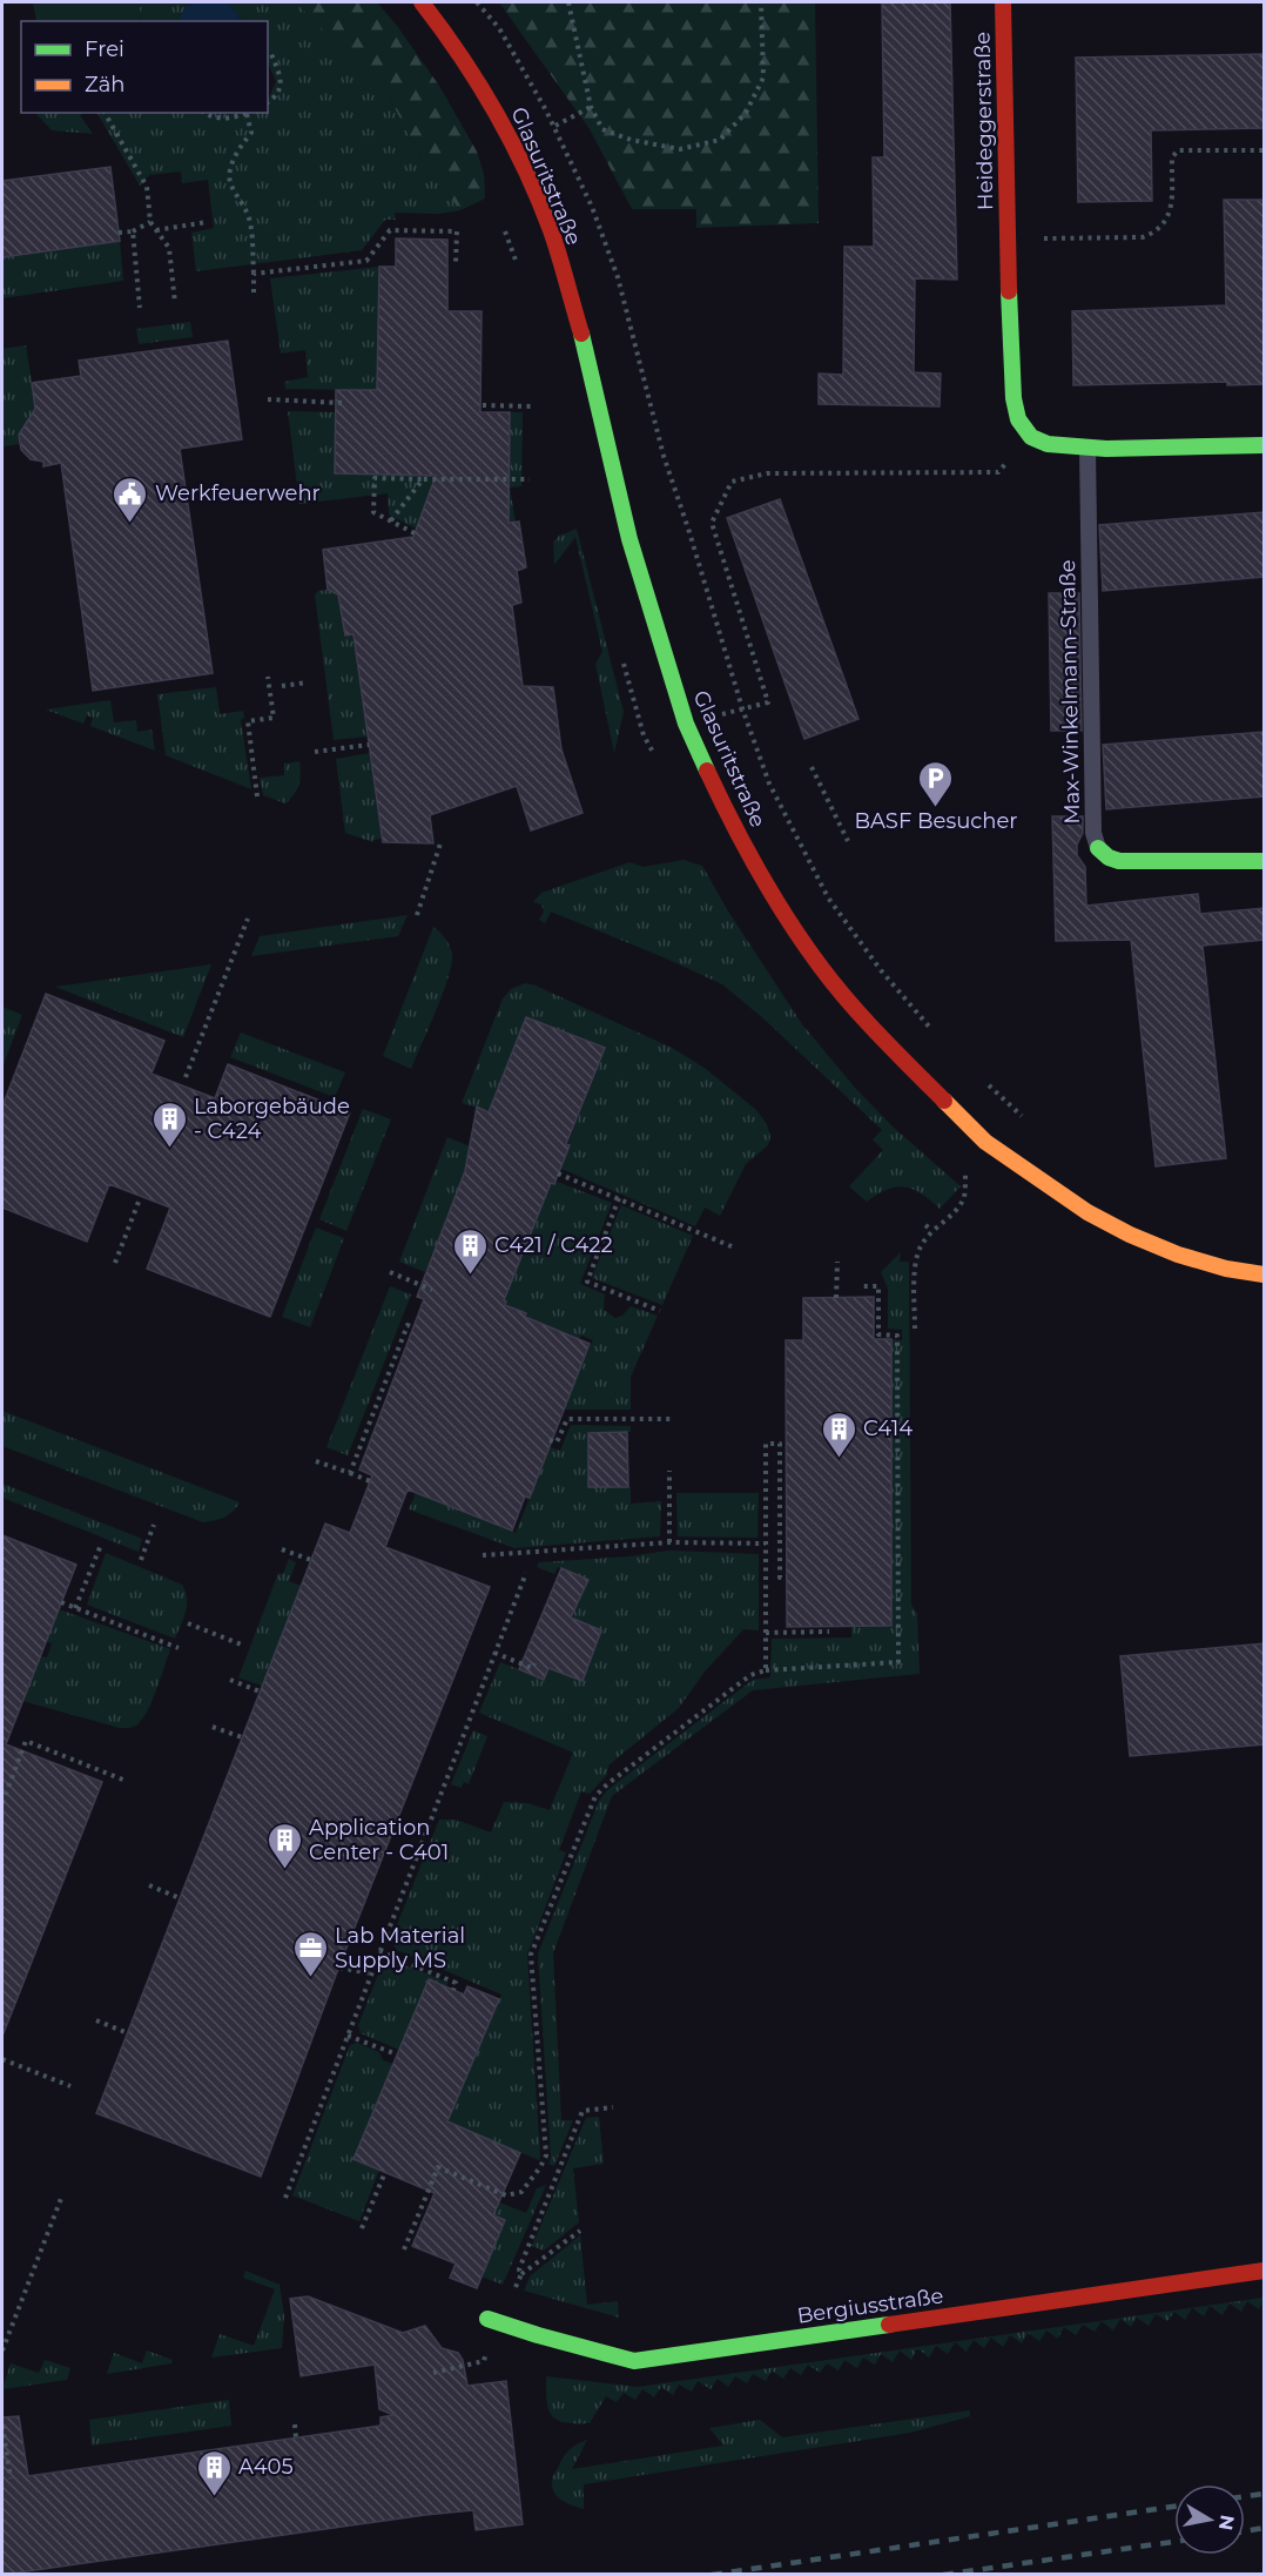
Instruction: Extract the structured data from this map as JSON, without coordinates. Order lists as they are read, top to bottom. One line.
{"streets":{"street":["Heideggerstraße","Glasuritstraße","Max-Winkelmann-Straße","Bergiusstraße"]},"crossings":[["Heideggerstraße","Max-Winkelmann-Straße"]],"places":{"public building":["Werkfeuerwehr"],"parking":["BASF Besucher"],"building":["Laborgebäude - C424","C421 / C422","C414","Application Center - C401","A405"],"office":["Lab Material Supply MS"]},"legend":["Frei","Zäh"],"north":"right"}
